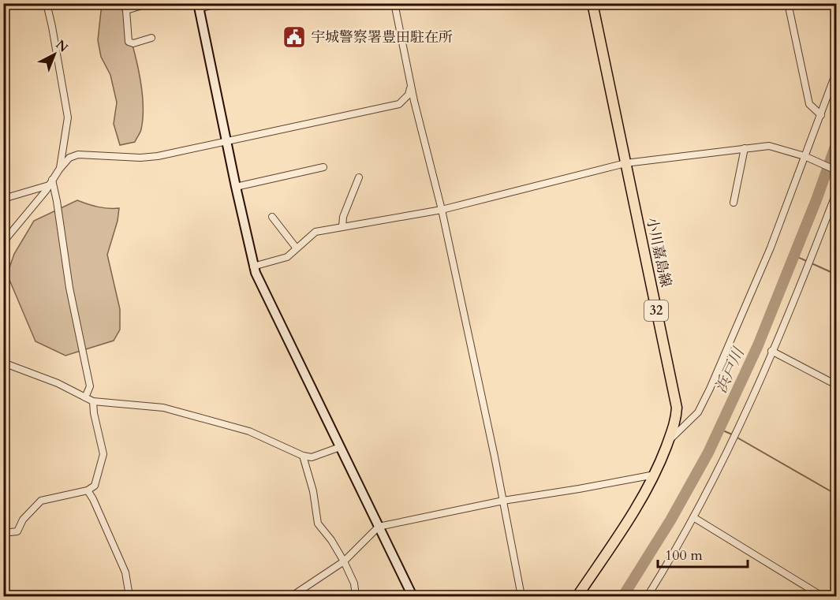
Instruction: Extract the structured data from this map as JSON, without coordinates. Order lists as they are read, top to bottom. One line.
{"streets":{"main road":["小川嘉島線","32"]},"water":["浜戸川"],"places":{"public building":["宇城警察署豊田駐在所"]},"scale_bar":"100 m","north":"top right"}
